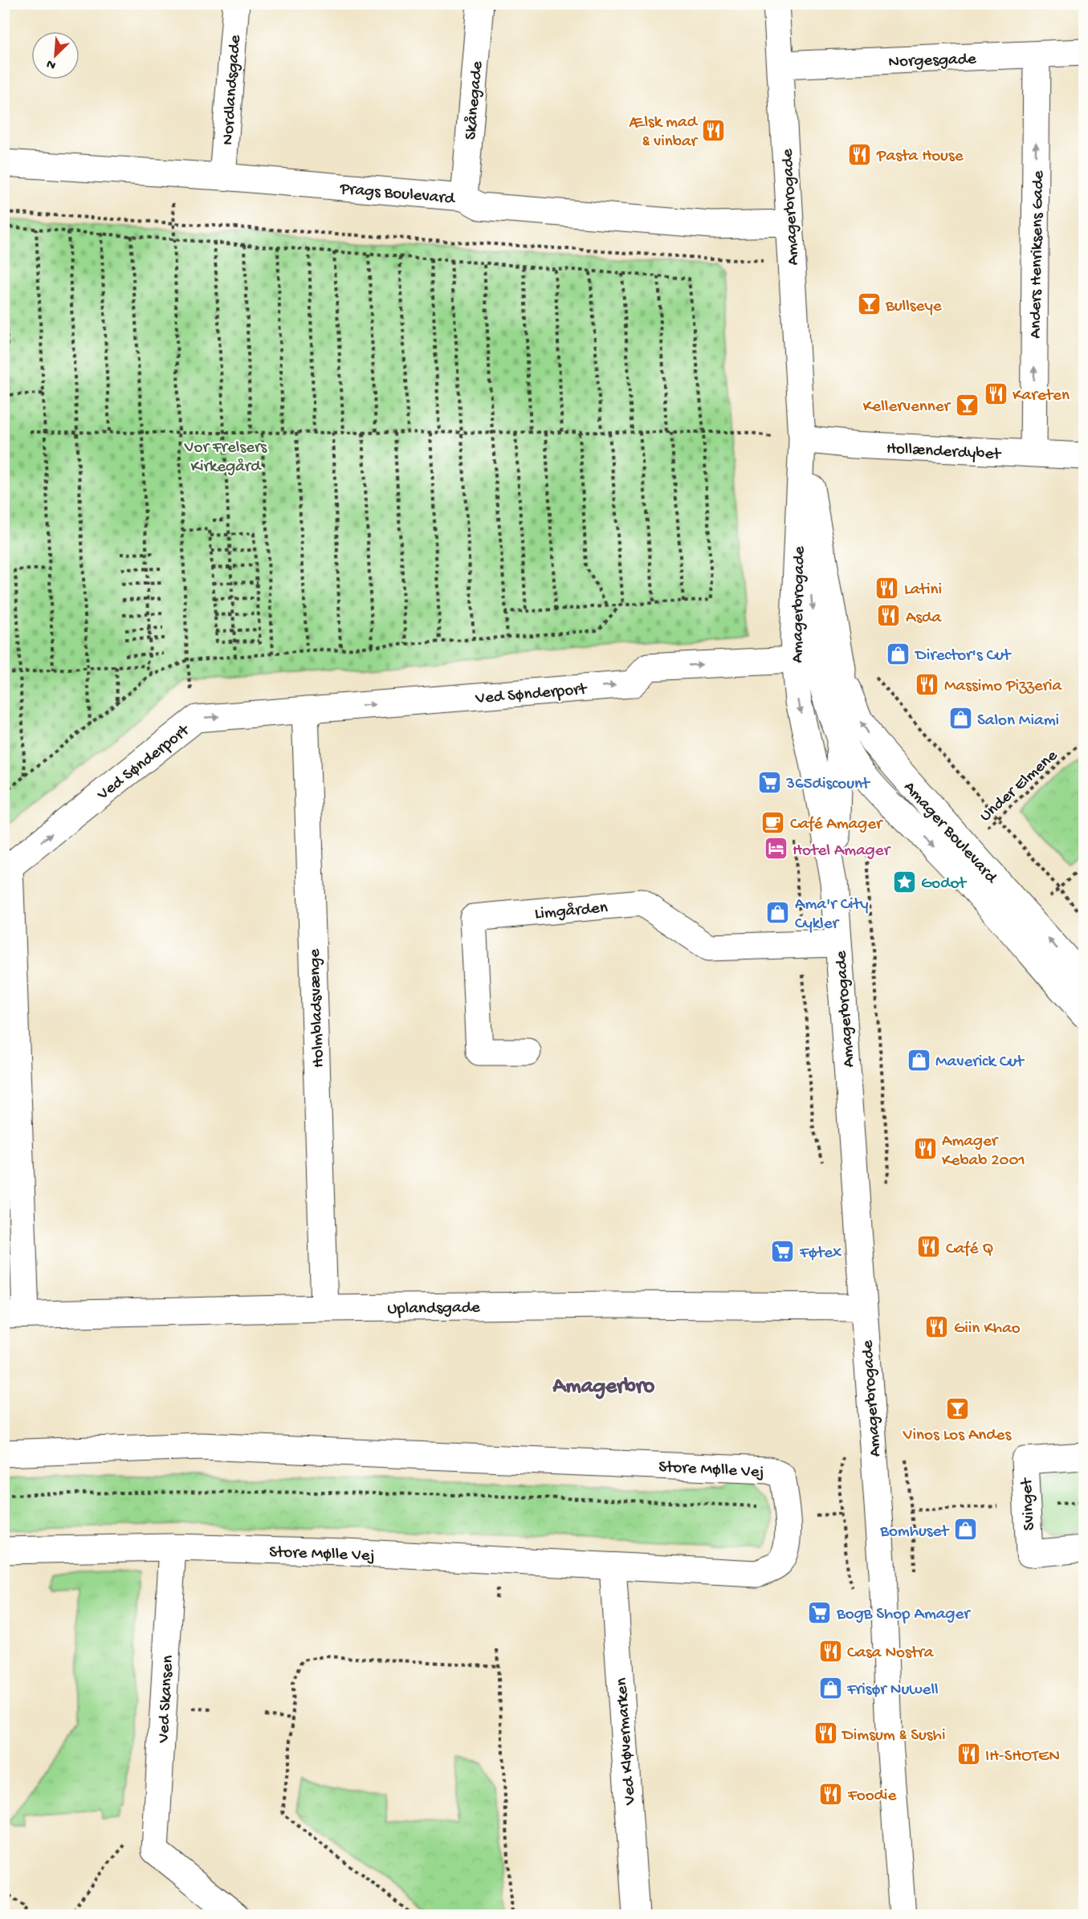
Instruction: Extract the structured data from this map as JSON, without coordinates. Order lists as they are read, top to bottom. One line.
{"streets":{"street":["Norgesgade","Nordlandsgade","Skånegade","Prags Boulevard","Amagerbrogade","Anders Henriksens Gade","Hollænderdybet","Ved Sønderport","Amager Boulevard","Limgården","Holmbladsvænge","Uplandsgade","Store Mølle Vej","Svinget","Ved Skansen","Ved Kløvermarken"],"path":["Under Elmene"]},"crossings":[["Norgesgade","Amagerbrogade"],["Norgesgade","Anders Henriksens Gade"],["Nordlandsgade","Prags Boulevard"],["Skånegade","Prags Boulevard"],["Prags Boulevard","Amagerbrogade"],["Amagerbrogade","Hollænderdybet"],["Amagerbrogade","Ved Sønderport"],["Amagerbrogade","Amager Boulevard"],["Amagerbrogade","Limgården"],["Amagerbrogade","Uplandsgade"],["Anders Henriksens Gade","Hollænderdybet"],["Ved Sønderport","Holmbladsvænge"],["Ved Sønderport","Uplandsgade"],["Under Elmene","Amager Boulevard"],["Holmbladsvænge","Uplandsgade"],["Store Mølle Vej","Ved Skansen"],["Store Mølle Vej","Ved Kløvermarken"]],"one_way":["Anders Henriksens Gade"],"districts":["Amagerbro"],"parks":["Vor Frelsers Kirkegård"],"places":{"restaurant":["Ælsk mad & vinbar","Pasta House","Kareten","Latini","Asda","Massimo Pizzeria","Amager Kebab 2001","Café Q","Giin Khao","Casa Nostra","Dimsum & Sushi","IH-SHOTEN","Foodie"],"bar":["Bullseye","Kellervenner","Vinos Los Andes"],"shop":["Director's Cut","Salon Miami","Ama'r City Cykler","Maverick Cut","Bomhuset","Frisør Nuwell"],"supermarket":["365discount","Føtex","BogB Shop Amager"],"cafe":["Café Amager"],"hotel":["Hotel Amager"],"place":["Godot"]},"north":"bottom left"}
